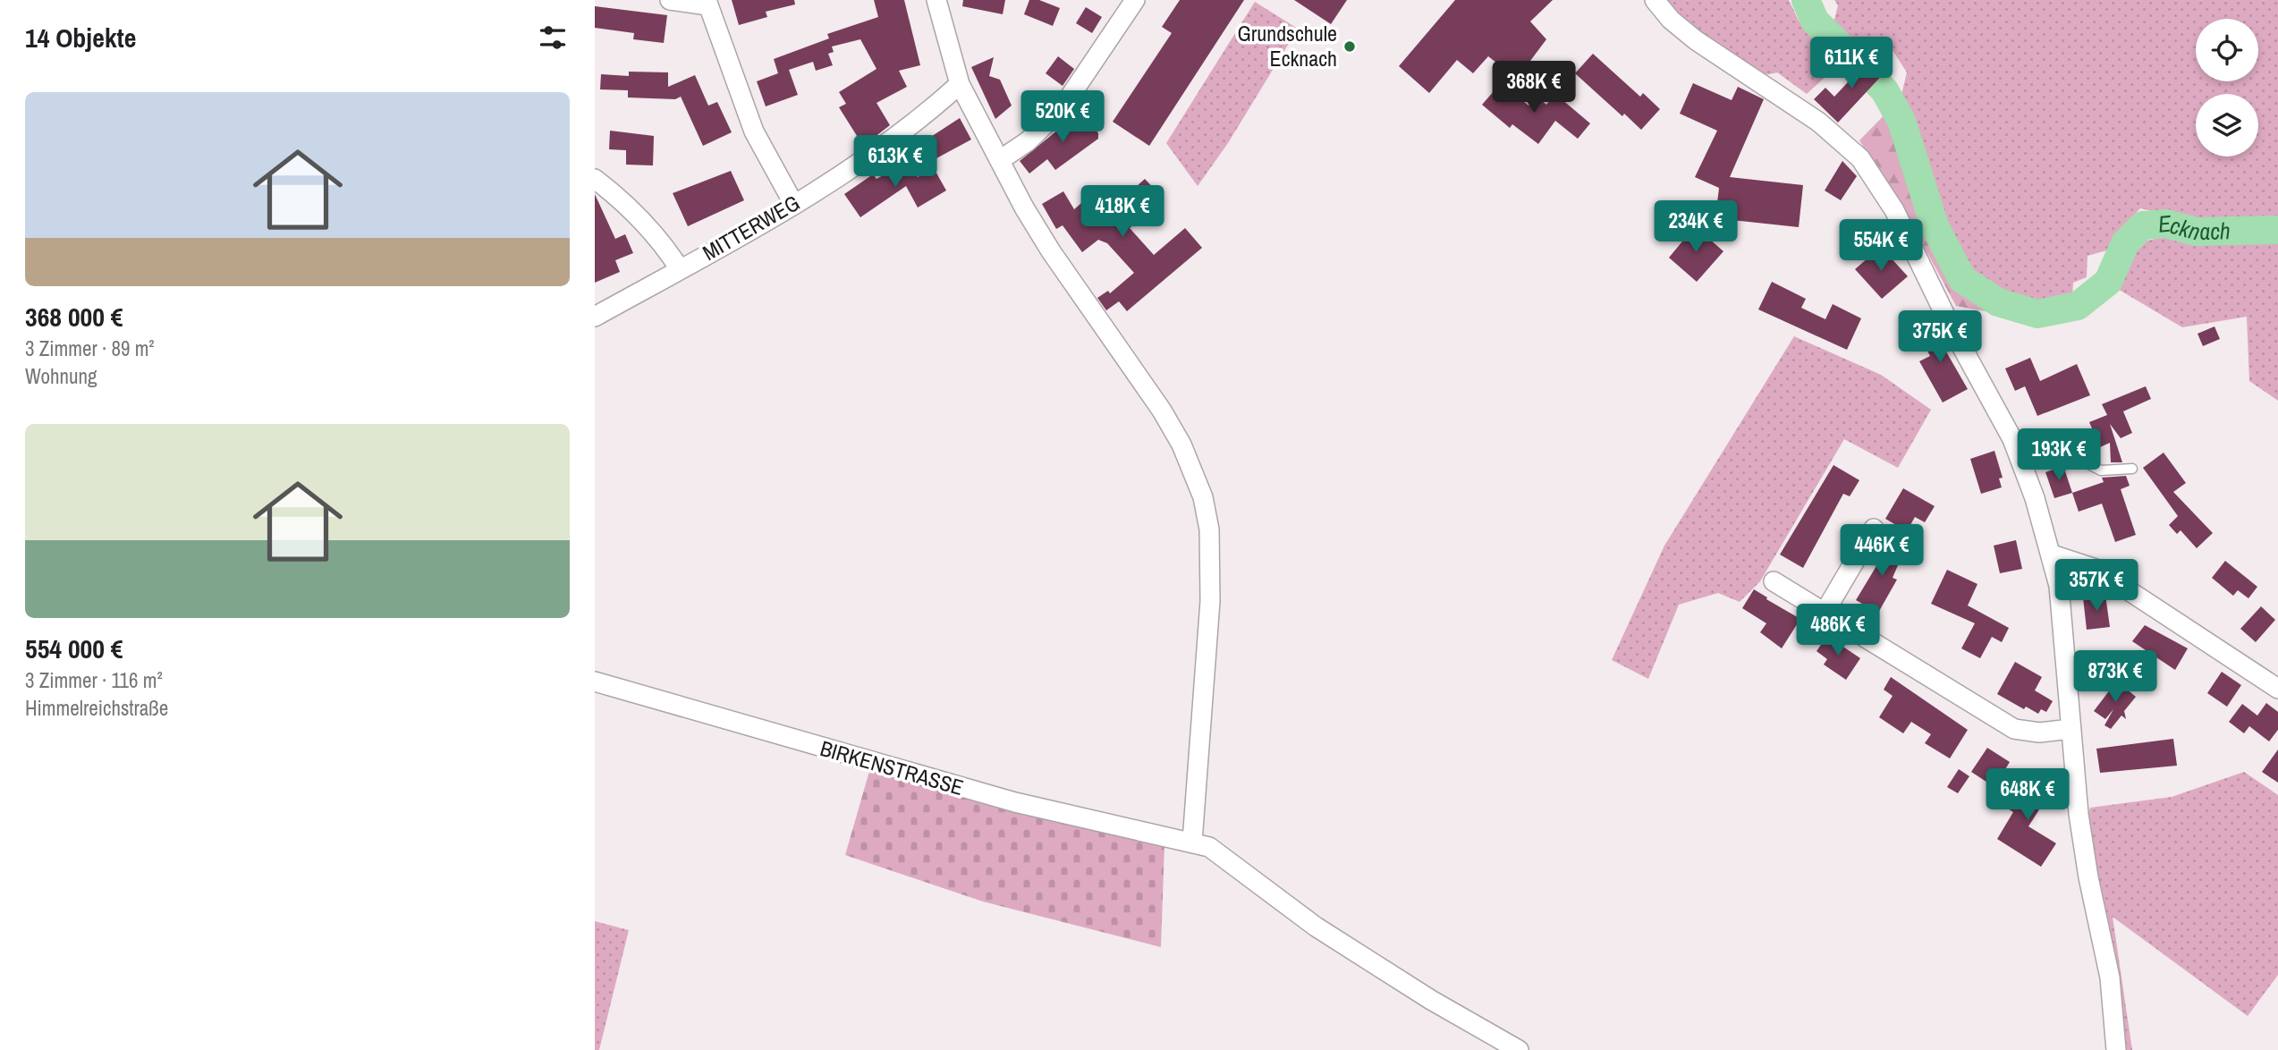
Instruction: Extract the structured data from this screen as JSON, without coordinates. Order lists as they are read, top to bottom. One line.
{"streets":{"street":["MITTERWEG","BIRKENSTRASSE"]},"water":["Ecknach"],"places":["Grundschule Ecknach"],"page":{"heading":"14 Objekte","price":["611K €","368K €","520K €","613K €","418K €","234K €","554K €","375K €","193K €","446K €","357K €","486K €","873K €","648K €"],"list":[{"name":"368 000 €","note":"3 Zimmer · 89 m² · Wohnung"},{"name":"554 000 €","note":"3 Zimmer · 116 m² · Himmelreichstraße"}]}}
